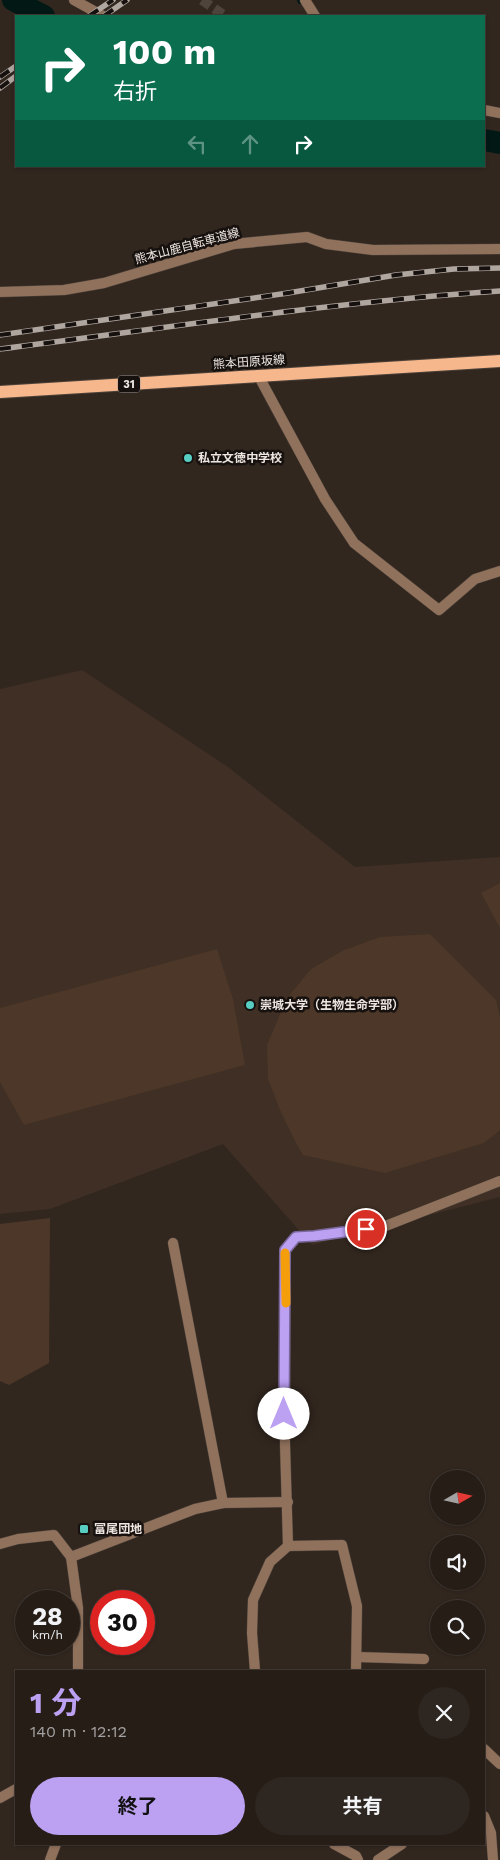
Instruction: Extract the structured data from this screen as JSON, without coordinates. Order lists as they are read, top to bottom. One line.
{"streets":{"main road":["熊本田原坂線","31"],"street":["熊本山鹿自転車道線"]},"places":{"other":["私立文徳中学校","崇城大学（生物生命学部）"],"transit":["富尾団地"]},"north":"right","page":{"turn":["100 m","右折"],"speed":"28 km/h","limit":"30","heading":["1 分","140 m · 12:12"],"buttons":["終了","共有"]}}
